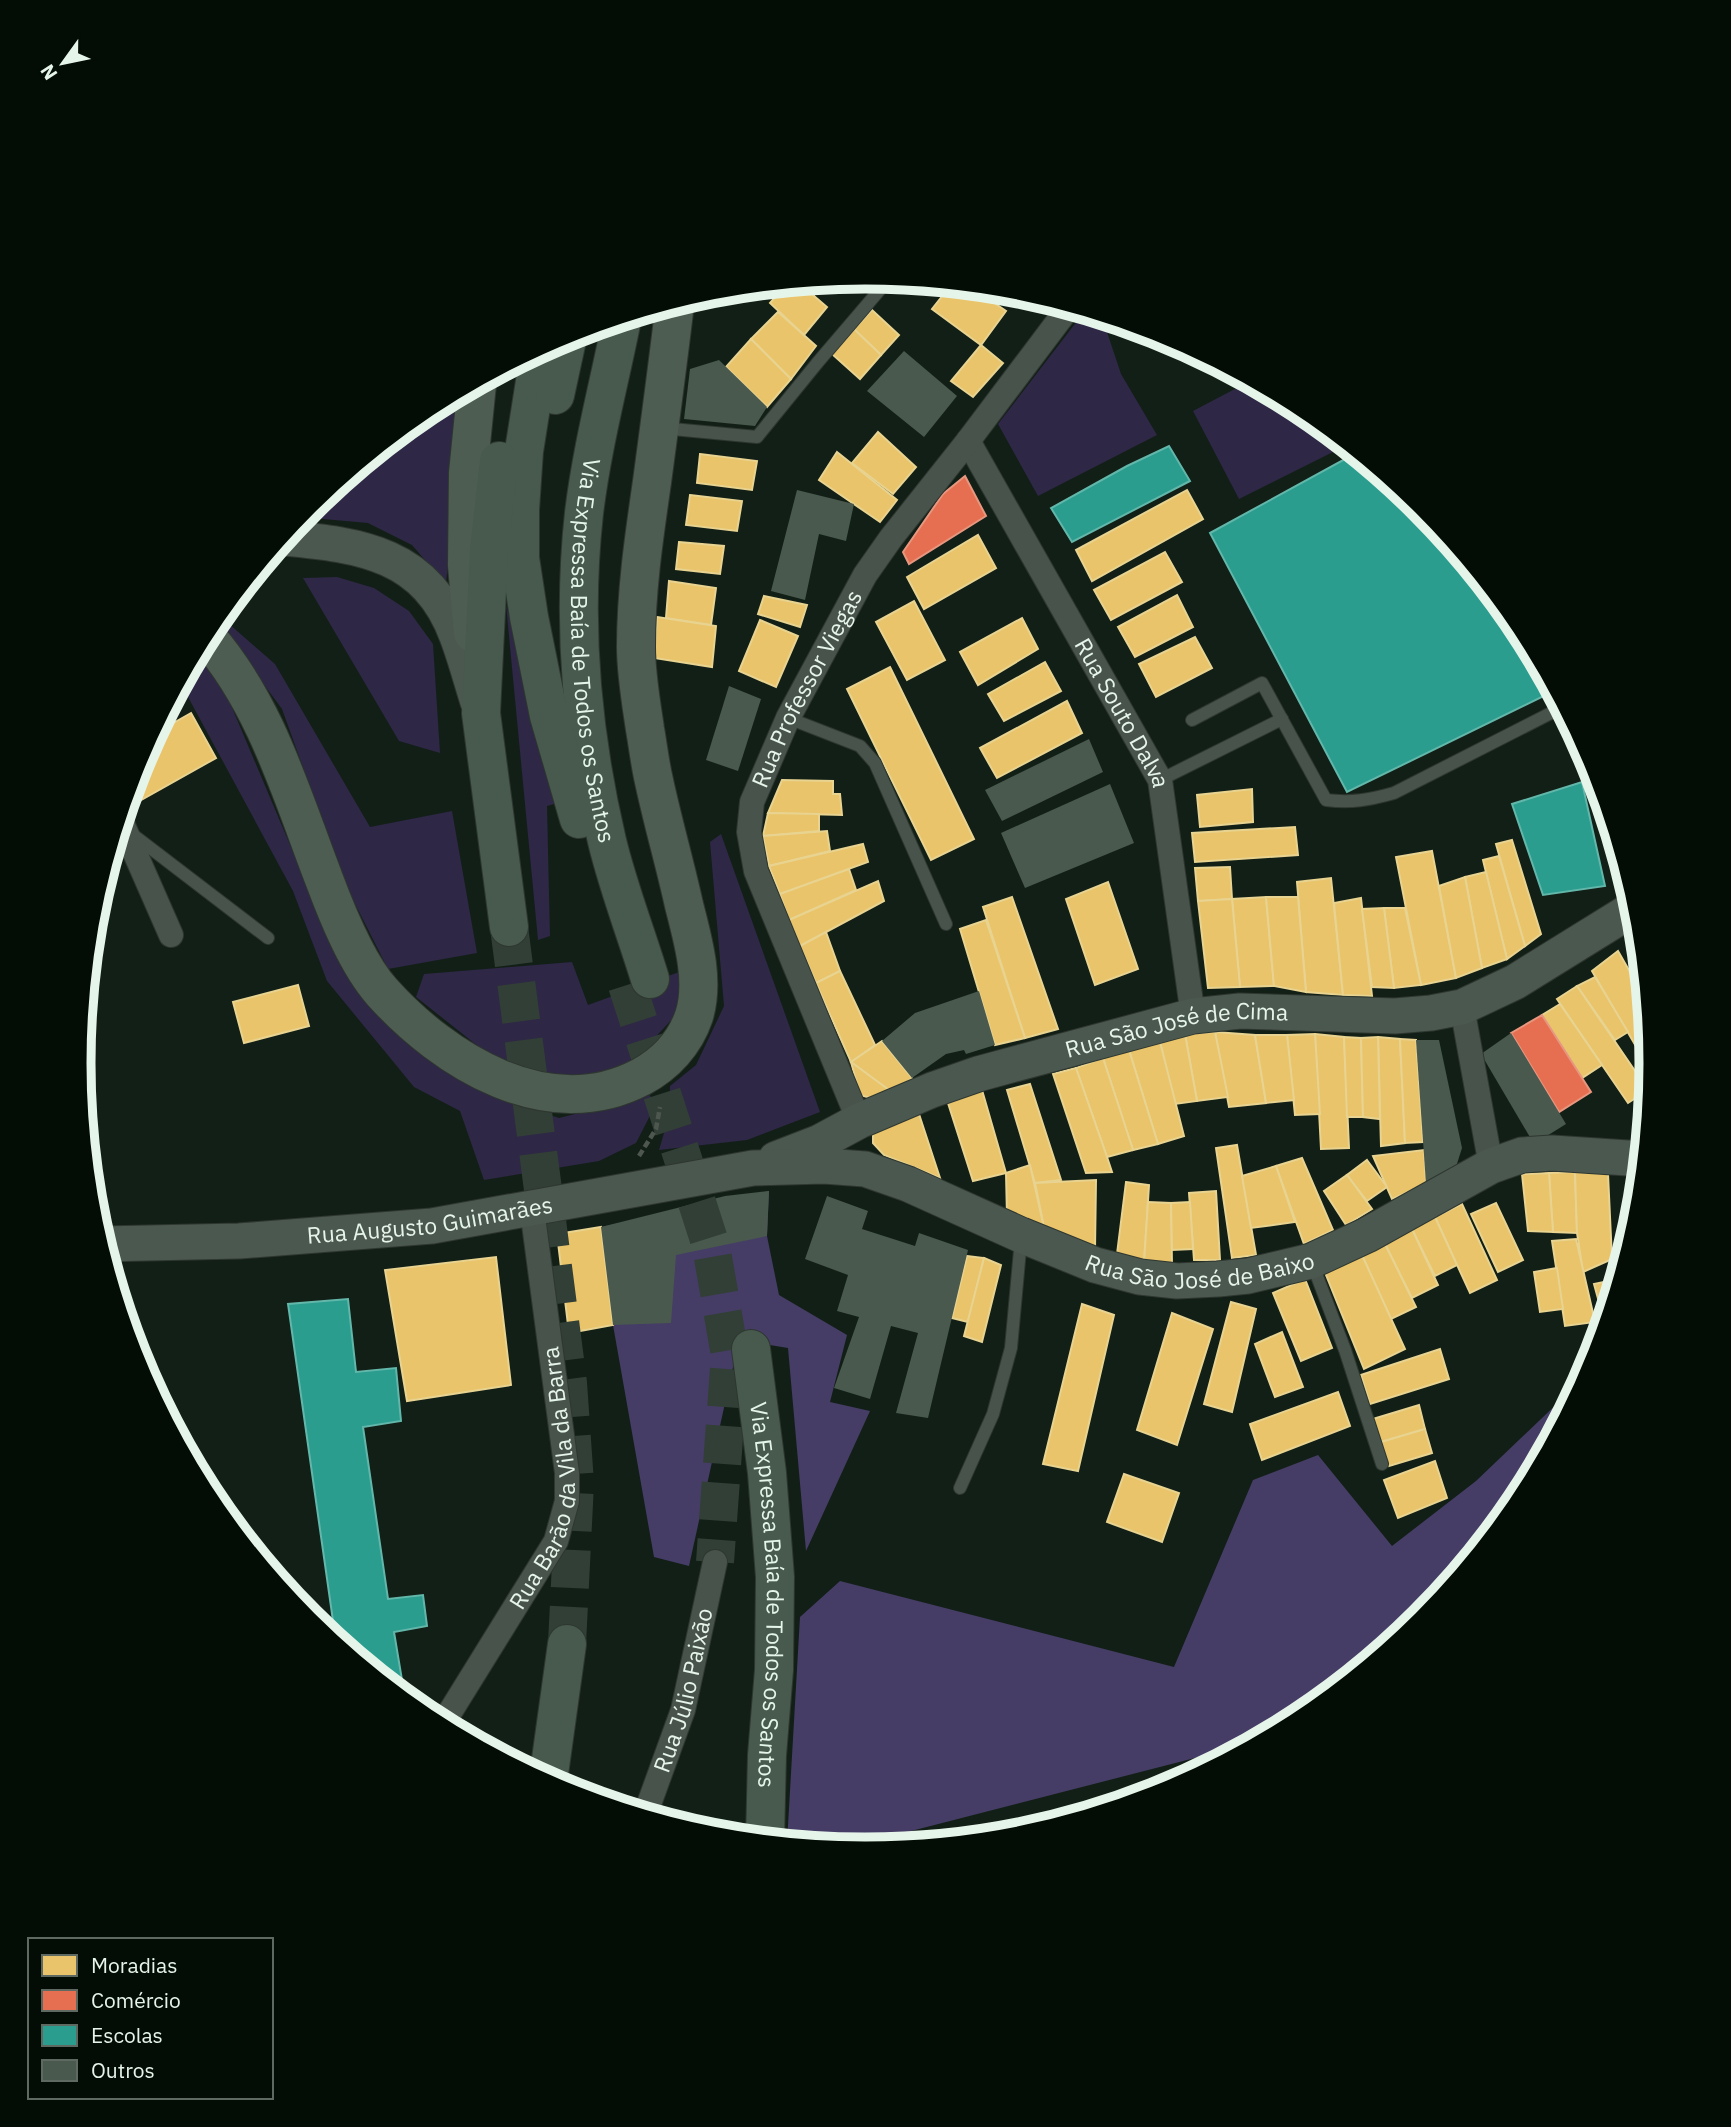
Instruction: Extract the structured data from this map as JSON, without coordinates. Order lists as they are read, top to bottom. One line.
{"streets":{"highway":["Via Expressa Baía de Todos os Santos"],"main road":["Rua São José de Cima","Rua Augusto Guimarães","Rua São José de Baixo"],"street":["Rua Professor Viegas","Rua Souto Dalva","Rua Barão da Vila da Barra","Rua Júlio Paixão"]},"crossings":[["Rua Professor Viegas","Rua Souto Dalva"],["Rua Professor Viegas","Rua São José de Cima"],["Rua Souto Dalva","Rua São José de Cima"],["Rua São José de Cima","Rua Augusto Guimarães"],["Rua São José de Cima","Rua São José de Baixo"],["Rua Augusto Guimarães","Rua São José de Baixo"],["Rua Augusto Guimarães","Rua Barão da Vila da Barra"]],"legend":["Moradias","Comércio","Escolas","Outros"],"north":"bottom left"}
